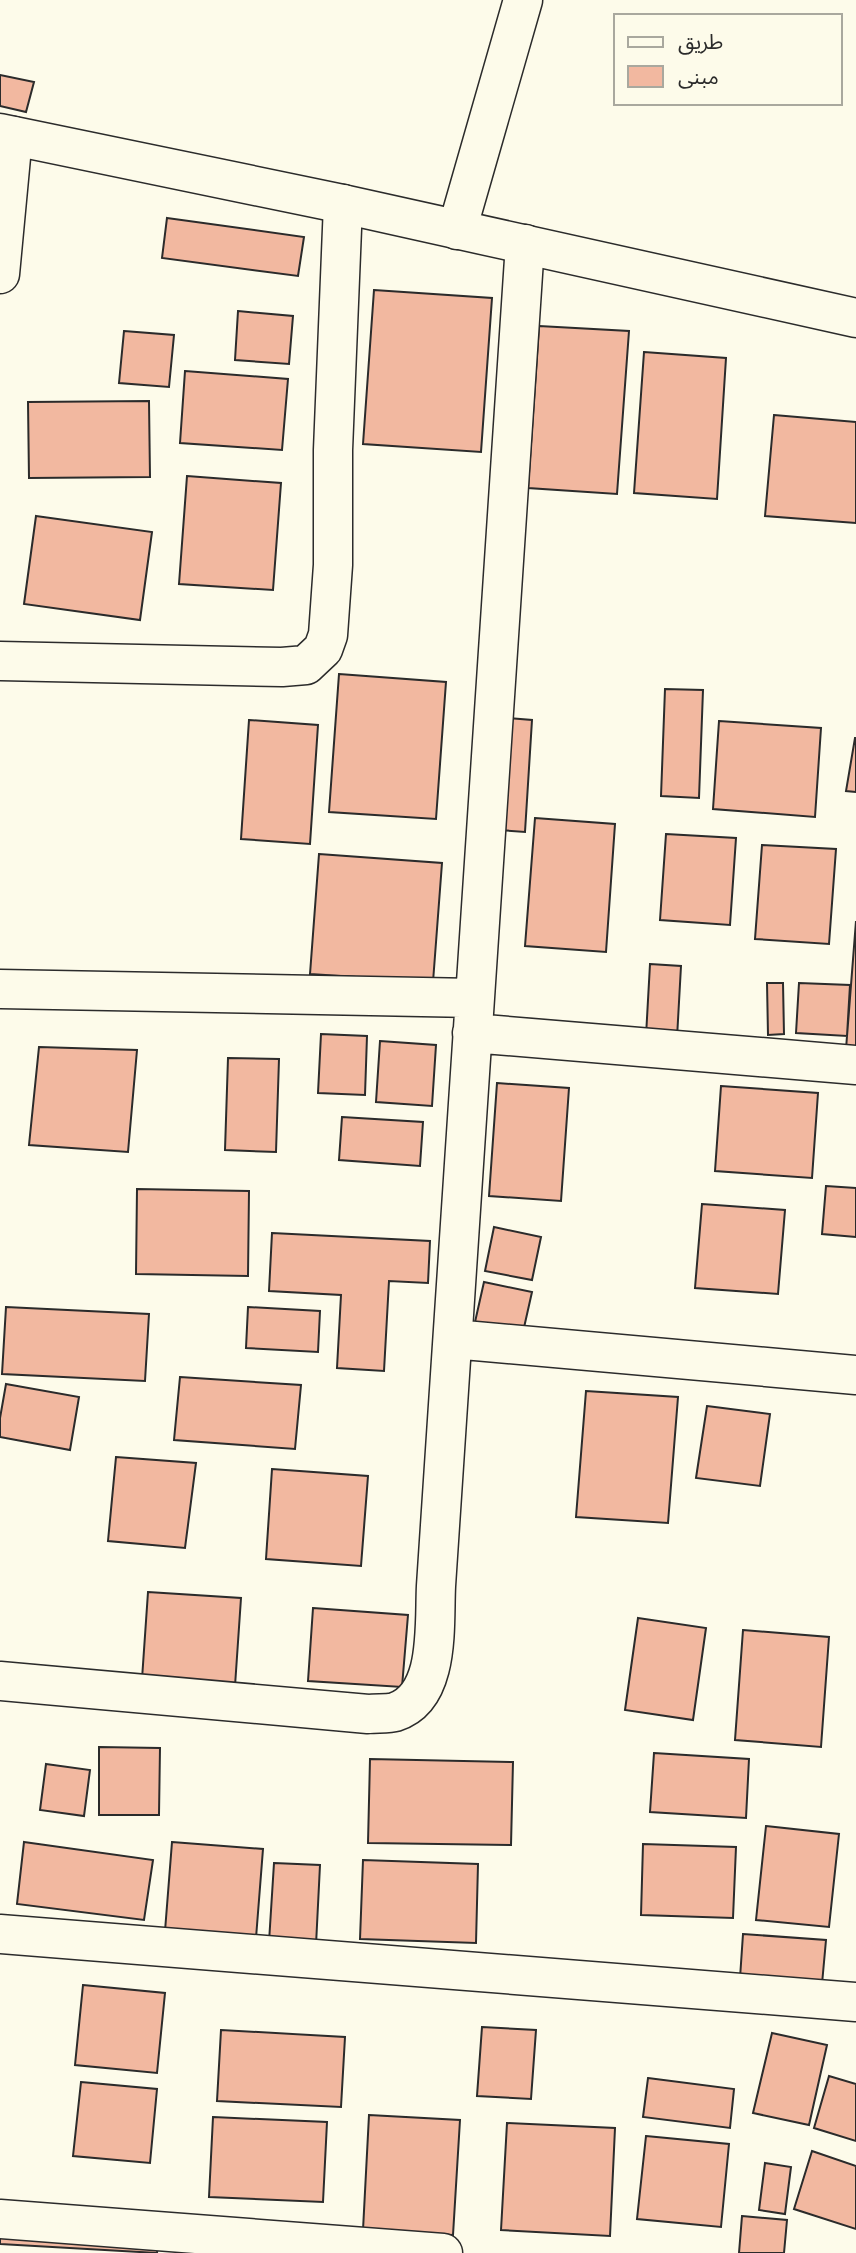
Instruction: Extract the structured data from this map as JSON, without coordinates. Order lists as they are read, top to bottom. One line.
{"legend":["طريق","مبنى"]}
